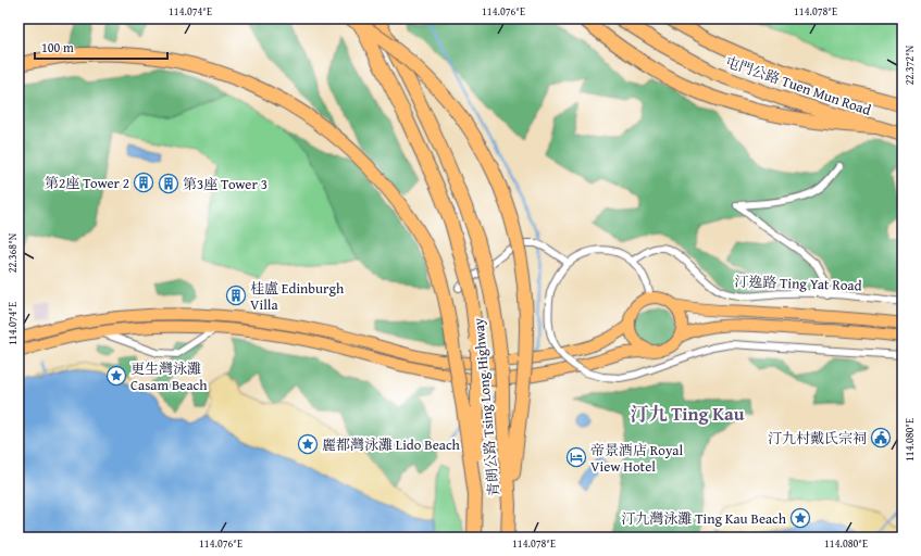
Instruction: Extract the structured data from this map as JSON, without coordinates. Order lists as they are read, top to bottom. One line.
{"streets":{"highway":["屯門公路 Tuen Mun Road","青朗公路 Tsing Long Highway"],"street":["汀逸路 Ting Yat Road"]},"districts":["汀九 Ting Kau"],"places":{"building":["第2座 Tower 2","第3座 Tower 3","桂盧 Edinburgh Villa"],"place":["更生灣泳灘 Casam Beach","麗都灣泳灘 Lido Beach","汀九灣泳灘 Ting Kau Beach"],"public building":["汀九村戴氏宗祠"],"hotel":["帝景酒店 Royal View Hotel"]},"scale_bar":"100 m","coordinates":["114.074°E","114.076°E","114.078°E","22.372°N","22.368°N","114.080°E"]}
